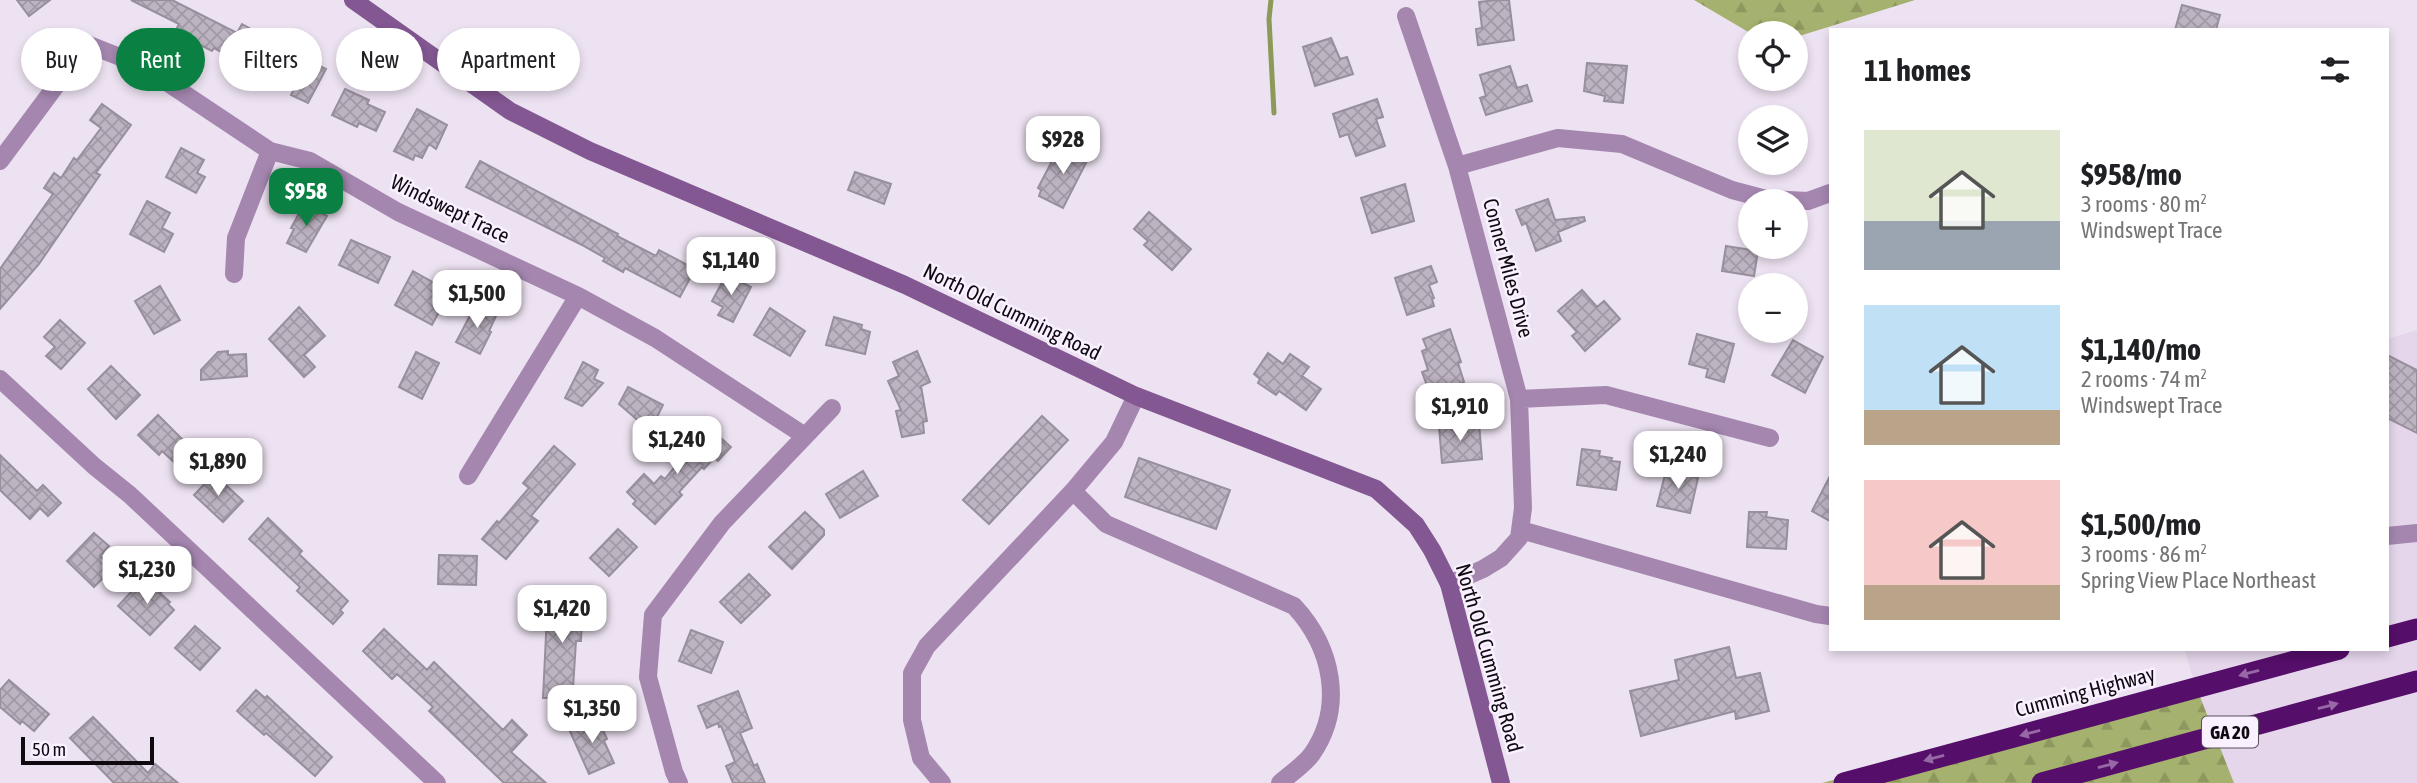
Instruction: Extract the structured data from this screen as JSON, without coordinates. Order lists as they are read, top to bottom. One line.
{"streets":{"highway":["Cumming Highway","GA 20"],"street":["Windswept Trace","Conner Miles Drive","North Old Cumming Road"]},"scale_bar":"50 m","page":{"map_buttons":["+","−"],"chip":["Buy","Rent","Filters","New","Apartment"],"heading":"11 homes","list":[{"name":"$958/mo","note":"3 rooms · 80 m² · Windswept Trace"},{"name":"$1,140/mo","note":"2 rooms · 74 m² · Windswept Trace"},{"name":"$1,500/mo","note":"3 rooms · 86 m² · Spring View Place Northeast"}],"price":["$928","$958","$1,140","$1,500","$1,910","$1,240","$1,240","$1,890","$1,230","$1,420","$1,350"],"scale":"50 m"}}
